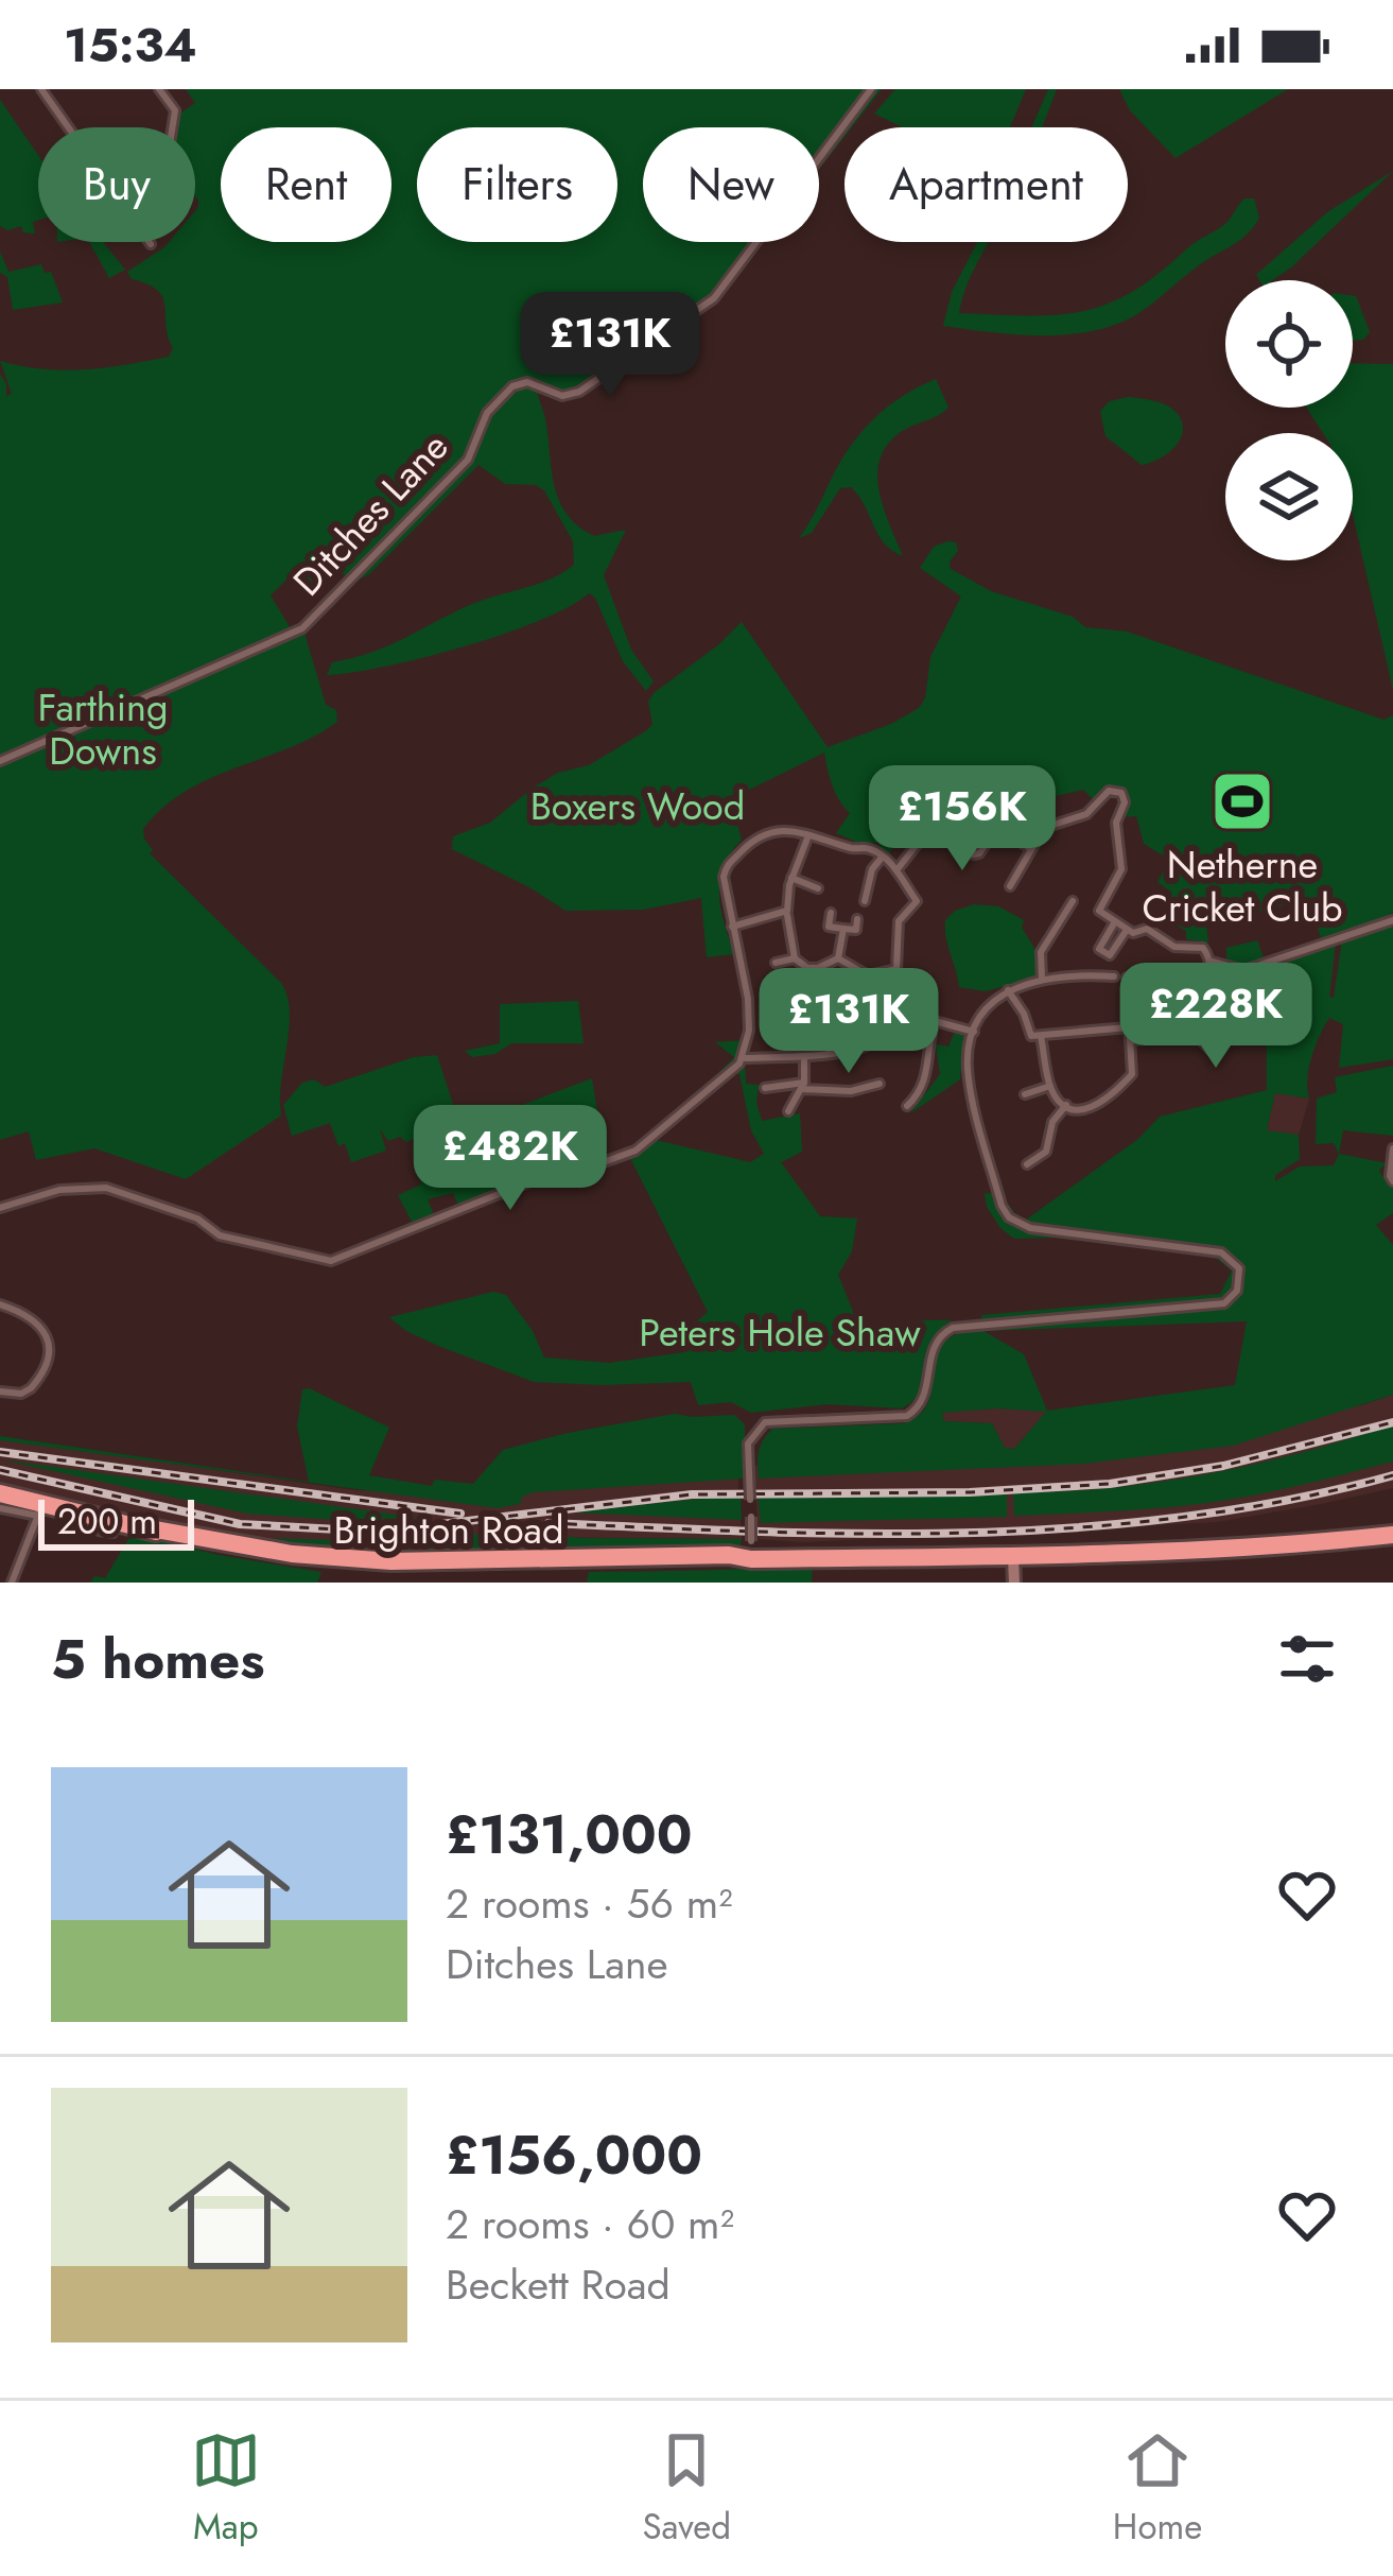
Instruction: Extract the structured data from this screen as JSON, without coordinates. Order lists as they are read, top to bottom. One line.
{"streets":{"highway":["Brighton Road"],"street":["Ditches Lane"]},"parks":["Farthing Downs","Boxers Wood","Peters Hole Shaw"],"places":{"sports":["Netherne Cricket Club"]},"scale_bar":"200 m","page":{"status":"15:34","chip":["Buy","Rent","Filters","New","Apartment"],"price":["£131K","£156K","£228K","£131K","£482K"],"scale":"200 m","heading":"5 homes","list":[{"name":"£131,000","note":"2 rooms · 56 m² · Ditches Lane"},{"name":"£156,000","note":"2 rooms · 60 m² · Beckett Road"}],"tabs":["Map","Saved","Home"]}}
